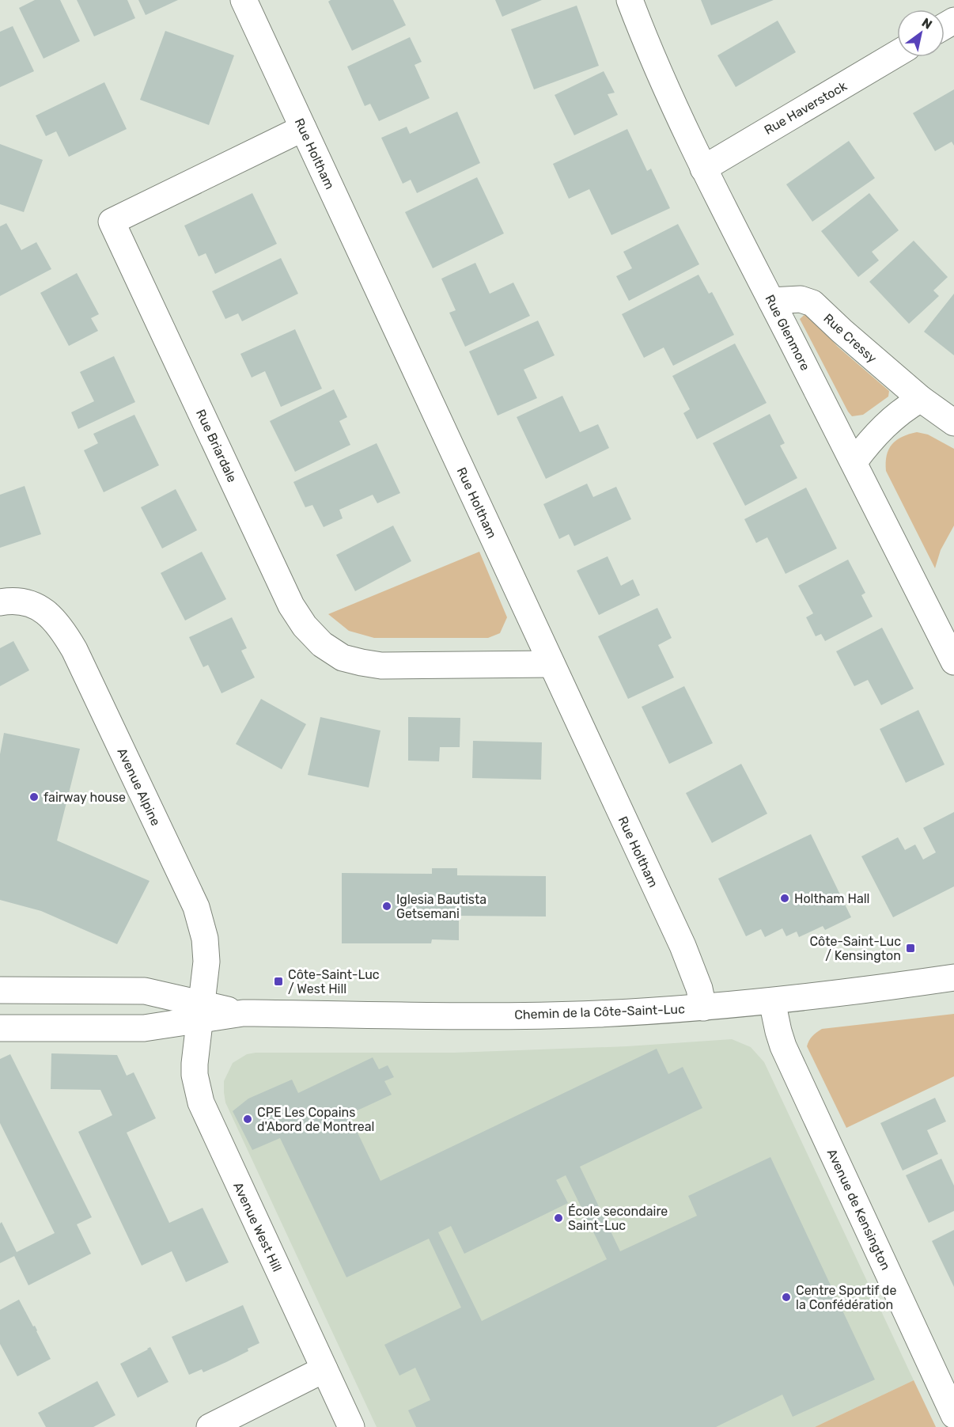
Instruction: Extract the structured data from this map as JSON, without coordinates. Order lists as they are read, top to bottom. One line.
{"streets":{"street":["Rue Haverstock","Rue Holtham","Rue Glenmore","Rue Cressy","Rue Briardale","Avenue Alpine","Chemin de la Côte-Saint-Luc","Avenue de Kensington","Avenue West Hill"]},"crossings":[["Rue Haverstock","Rue Glenmore"],["Rue Holtham","Rue Briardale"],["Rue Holtham","Chemin de la Côte-Saint-Luc"],["Rue Glenmore","Rue Cressy"],["Avenue Alpine","Chemin de la Côte-Saint-Luc"],["Avenue Alpine","Avenue West Hill"],["Chemin de la Côte-Saint-Luc","Avenue de Kensington"],["Chemin de la Côte-Saint-Luc","Avenue West Hill"]],"places":{"other":["fairway house","Holtham Hall","Iglesia Bautista Getsemani","CPE Les Copains d'Abord de Montreal","École secondaire Saint-Luc","Centre Sportif de la Confédération"],"transit":["Côte-Saint-Luc / Kensington","Côte-Saint-Luc / West Hill"]},"north":"top right"}
